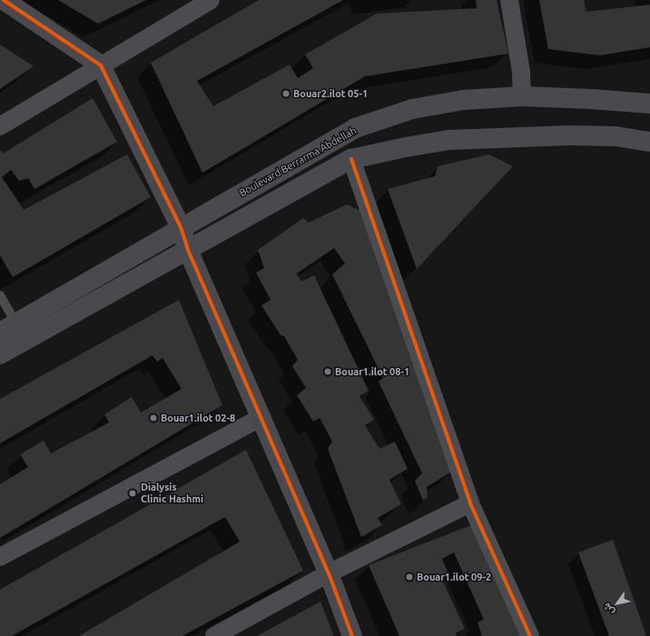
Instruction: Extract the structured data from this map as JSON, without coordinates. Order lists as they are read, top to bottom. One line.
{"streets":{"main road":["Boulevard Berrarma Abdellah"]},"places":["Bouar2.ilot 05-1","Bouar1.ilot 08-1","Bouar1.ilot 02-8","Dialysis Clinic Hashmi","Bouar1.ilot 09-2"],"north":"bottom left"}
